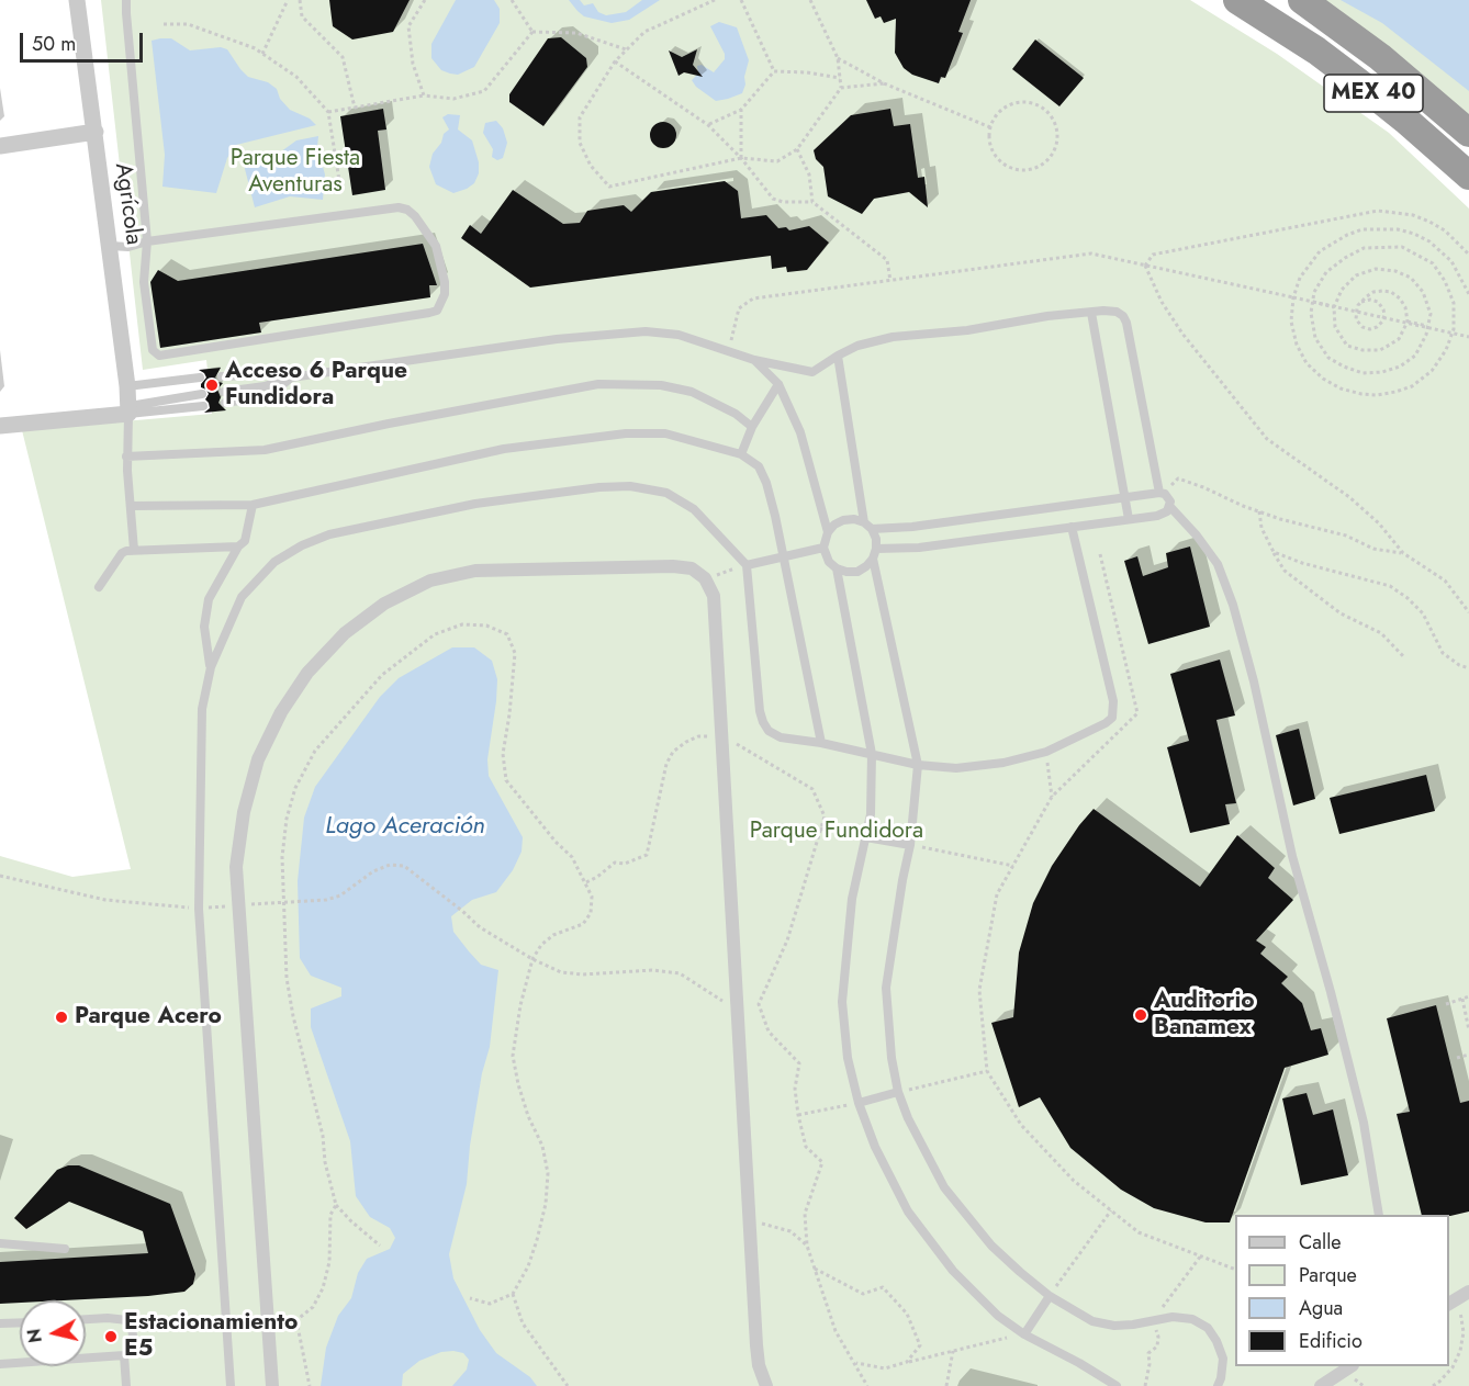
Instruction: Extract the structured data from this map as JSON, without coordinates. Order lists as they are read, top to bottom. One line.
{"streets":{"highway":["MEX 40"],"street":["Agrícola"]},"water":["Lago Aceración"],"parks":["Parque Fiesta Aventuras","Parque Fundidora"],"places":["Acceso 6 Parque Fundidora","Auditorio Banamex","Parque Acero","Estacionamiento E5"],"legend":["Calle","Parque","Agua","Edificio"],"scale_bar":"50 m","north":"left"}
